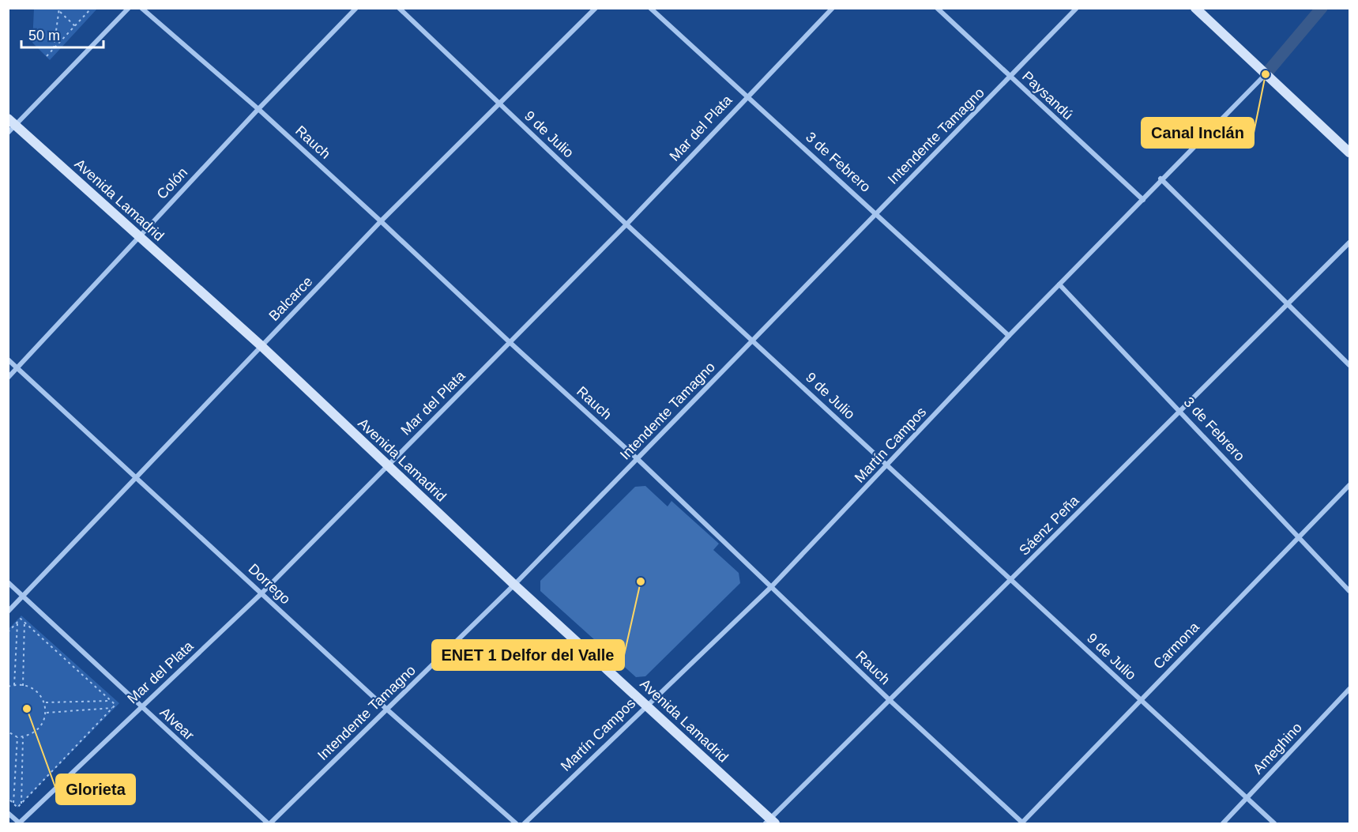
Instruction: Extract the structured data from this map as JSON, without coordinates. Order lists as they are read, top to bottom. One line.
{"streets":{"main road":["Avenida Lamadrid"],"street":["Paysandú","Mar del Plata","9 de Julio","Intendente Tamagno","Rauch","3 de Febrero","Colón","Balcarce","Martín Campos","Sáenz Peña","Dorrego","Carmona","Alvear","Ameghino"]},"crossings":[["Paysandú","Intendente Tamagno"],["Paysandú","Martín Campos"],["Mar del Plata","9 de Julio"],["Mar del Plata","Rauch"],["Mar del Plata","3 de Febrero"],["Mar del Plata","Avenida Lamadrid"],["Mar del Plata","Dorrego"],["Mar del Plata","Alvear"],["9 de Julio","Intendente Tamagno"],["9 de Julio","Balcarce"],["9 de Julio","Martín Campos"],["9 de Julio","Sáenz Peña"],["9 de Julio","Carmona"],["9 de Julio","Ameghino"],["Intendente Tamagno","Rauch"],["Intendente Tamagno","3 de Febrero"],["Intendente Tamagno","Avenida Lamadrid"],["Intendente Tamagno","Dorrego"],["Intendente Tamagno","Alvear"],["Rauch","Colón"],["Rauch","Balcarce"],["Rauch","Martín Campos"],["Rauch","Sáenz Peña"],["Rauch","Carmona"],["3 de Febrero","Martín Campos"],["3 de Febrero","Sáenz Peña"],["3 de Febrero","Carmona"],["Colón","Avenida Lamadrid"],["Colón","Dorrego"],["Avenida Lamadrid","Balcarce"],["Avenida Lamadrid","Martín Campos"],["Avenida Lamadrid","Sáenz Peña"],["Balcarce","Dorrego"],["Balcarce","Alvear"]],"places":["Canal Inclán","ENET 1 Delfor del Valle","Glorieta"],"scale_bar":"50 m"}
